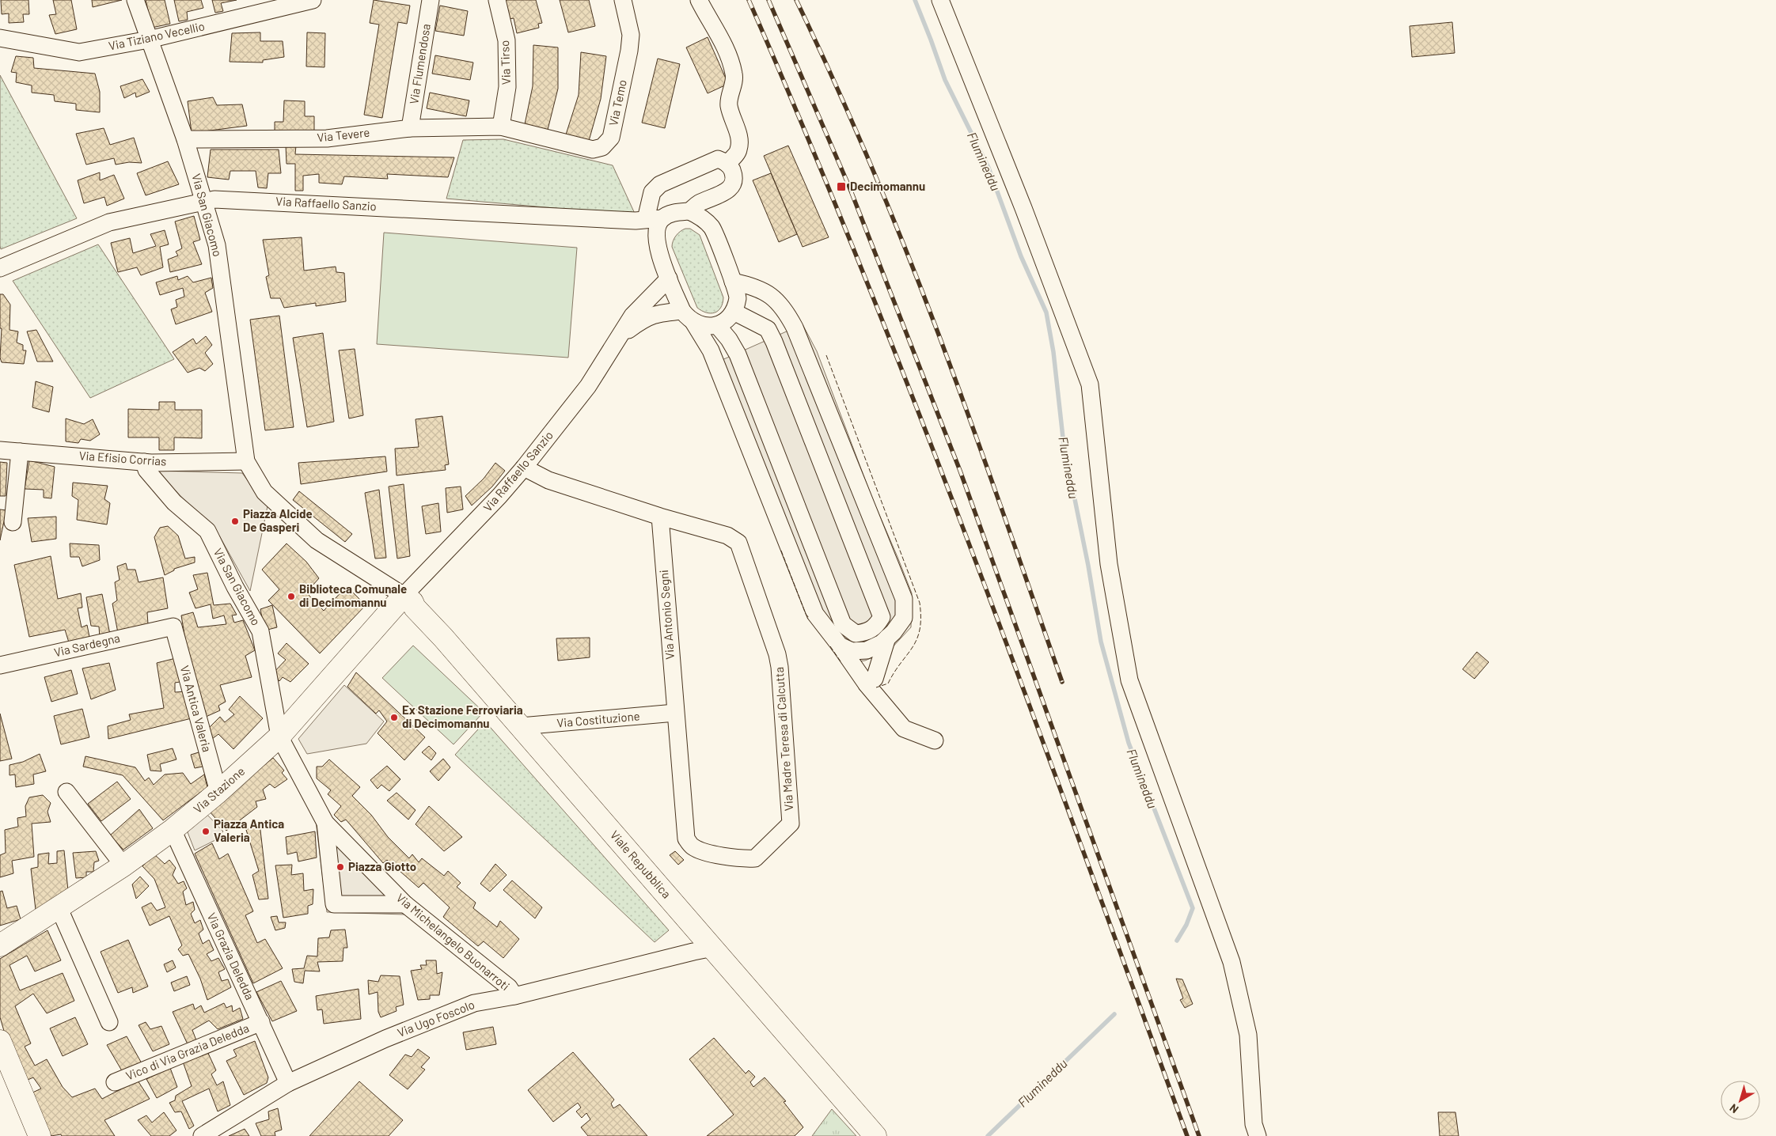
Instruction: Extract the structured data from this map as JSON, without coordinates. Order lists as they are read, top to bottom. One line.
{"streets":{"main road":["Via Stazione","Viale Repubblica"],"street":["Via Tiziano Vecellio","Via Tirso","Via Flumendosa","Via Temo","Via Tevere","Via Raffaello Sanzio","Via San Giacomo","Via Efisio Corrias","Via Antonio Segni","Via Sardegna","Via Antica Valeria","Via Costituzione","Via Madre Teresa di Calcutta","Via Michelangelo Buonarroti","Via Grazia Deledda","Via Ugo Foscolo","Vico di Via Grazia Deledda"]},"crossings":[["Via Tiziano Vecellio","Via San Giacomo"],["Via Tirso","Via Temo"],["Via Tirso","Via Tevere"],["Via Flumendosa","Via Tevere"],["Via Temo","Via Tevere"],["Via Tevere","Via San Giacomo"],["Via Raffaello Sanzio","Via San Giacomo"],["Via Raffaello Sanzio","Via Madre Teresa di Calcutta"],["Via Raffaello Sanzio","Via Stazione"],["Via Raffaello Sanzio","Viale Repubblica"],["Via San Giacomo","Via Efisio Corrias"],["Via San Giacomo","Via Stazione"],["Via San Giacomo","Via Michelangelo Buonarroti"],["Via Antonio Segni","Via Costituzione"],["Via Antonio Segni","Via Madre Teresa di Calcutta"],["Via Sardegna","Via Antica Valeria"],["Via Antica Valeria","Via Stazione"],["Via Costituzione","Via Madre Teresa di Calcutta"],["Via Costituzione","Viale Repubblica"],["Via Stazione","Viale Repubblica"],["Via Stazione","Via Michelangelo Buonarroti"],["Via Stazione","Via Grazia Deledda"],["Viale Repubblica","Via Ugo Foscolo"],["Via Michelangelo Buonarroti","Via Ugo Foscolo"],["Via Grazia Deledda","Via Ugo Foscolo"],["Via Grazia Deledda","Vico di Via Grazia Deledda"]],"water":["Flumineddu"],"places":{"transit":["Decimomannu"],"other":["Piazza Alcide De Gasperi","Biblioteca Comunale di Decimomannu","Ex Stazione Ferroviaria di Decimomannu","Piazza Antica Valeria","Piazza Giotto"]},"north":"bottom left"}
